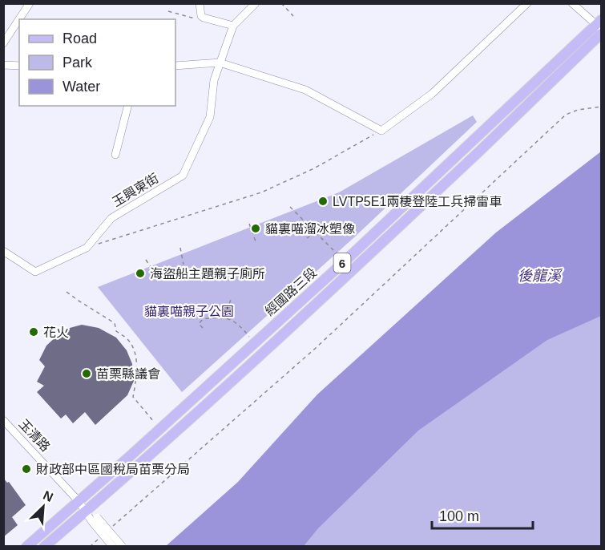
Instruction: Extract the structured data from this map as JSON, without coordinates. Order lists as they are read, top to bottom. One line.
{"streets":{"main road":["6","經國路三段"],"street":["玉興東街","玉清路"]},"crossings":[["6","經國路三段"],["6","玉清路"],["經國路三段","玉清路"]],"water":["後龍溪"],"parks":["貓裏喵親子公園"],"places":["LVTP5E1兩棲登陸工兵掃雷車","貓裏喵溜冰塑像","海盜船主題親子廁所","花火","苗栗縣議會","財政部中區國稅局苗栗分局"],"legend":["Road","Park","Water"],"scale_bar":"100 m","north":"top right"}
